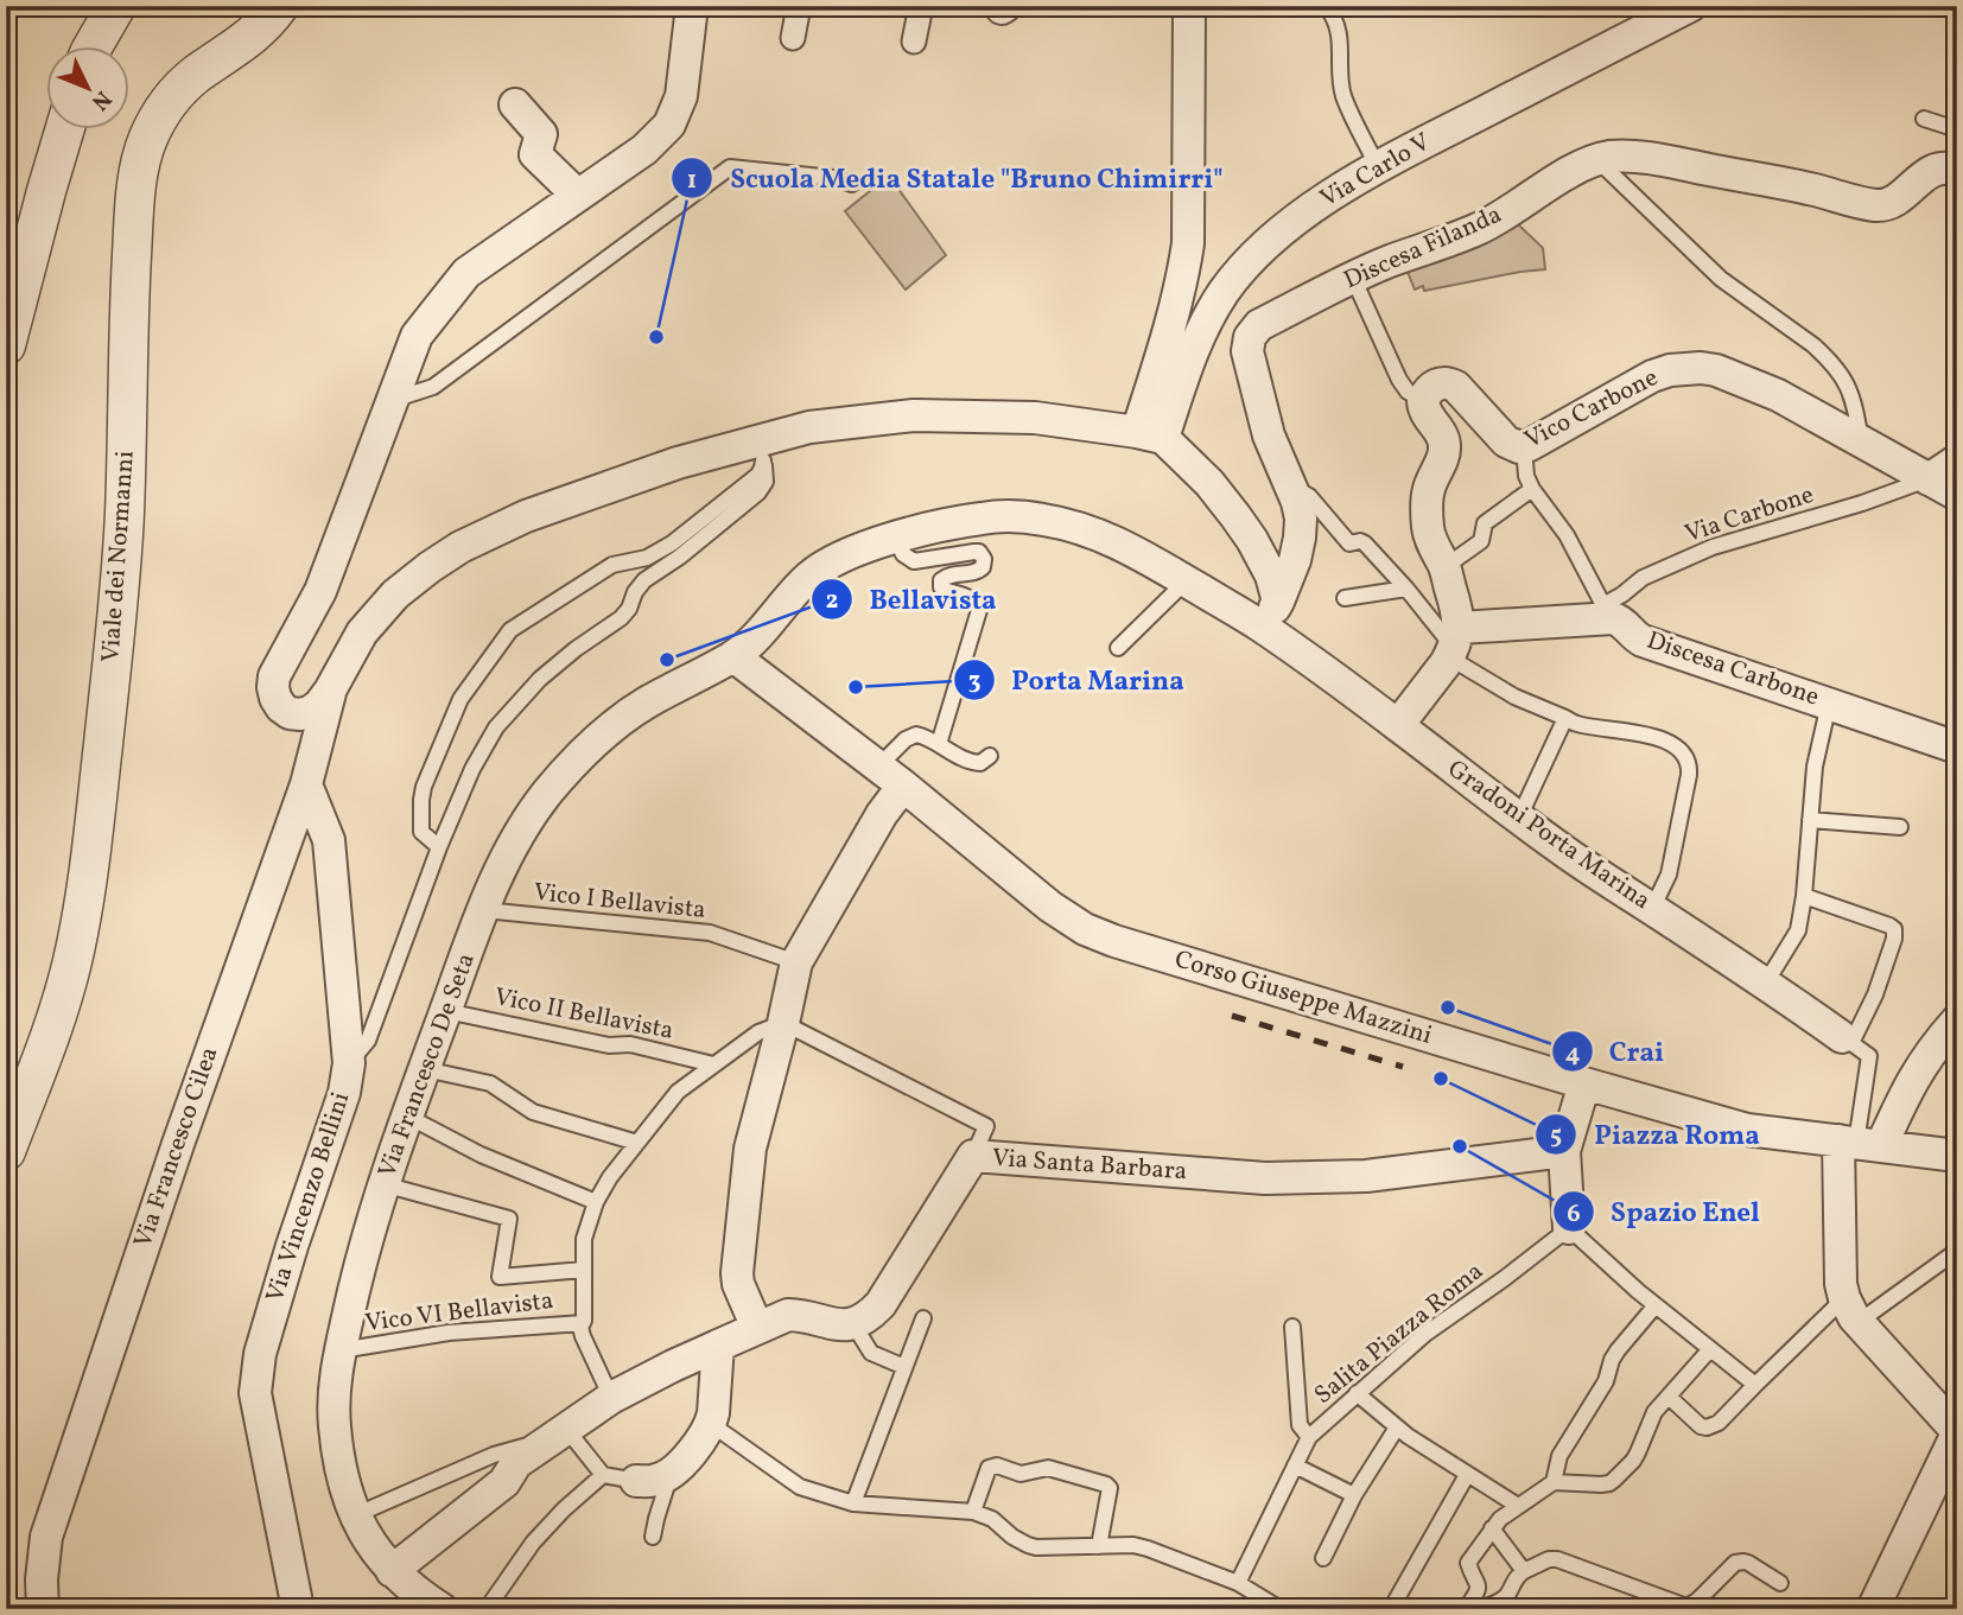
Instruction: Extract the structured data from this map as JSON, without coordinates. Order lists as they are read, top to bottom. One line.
{"streets":{"street":["Via Carlo V","Discesa Filanda","Vico Carbone","Viale dei Normanni","Discesa Carbone","Gradoni Porta Marina","Corso Giuseppe Mazzini","Via Francesco De Seta","Via Francesco Cilea","Via Santa Barbara","Via Vincenzo Bellini"],"lane":["Via Carbone","Vico I Bellavista","Vico II Bellavista","Vico VI Bellavista","Salita Piazza Roma"]},"crossings":[["Discesa Filanda","Gradoni Porta Marina"],["Vico Carbone","Via Carbone"],["Via Carbone","Discesa Carbone"],["Gradoni Porta Marina","Via Francesco De Seta"],["Vico I Bellavista","Via Francesco De Seta"],["Corso Giuseppe Mazzini","Via Francesco De Seta"],["Vico II Bellavista","Via Francesco De Seta"],["Via Francesco De Seta","Vico VI Bellavista"],["Via Francesco Cilea","Via Vincenzo Bellini"]],"places":["Scuola Media Statale \"Bruno Chimirri\"","Bellavista","Porta Marina","Crai","Piazza Roma","Spazio Enel"],"north":"bottom right"}
